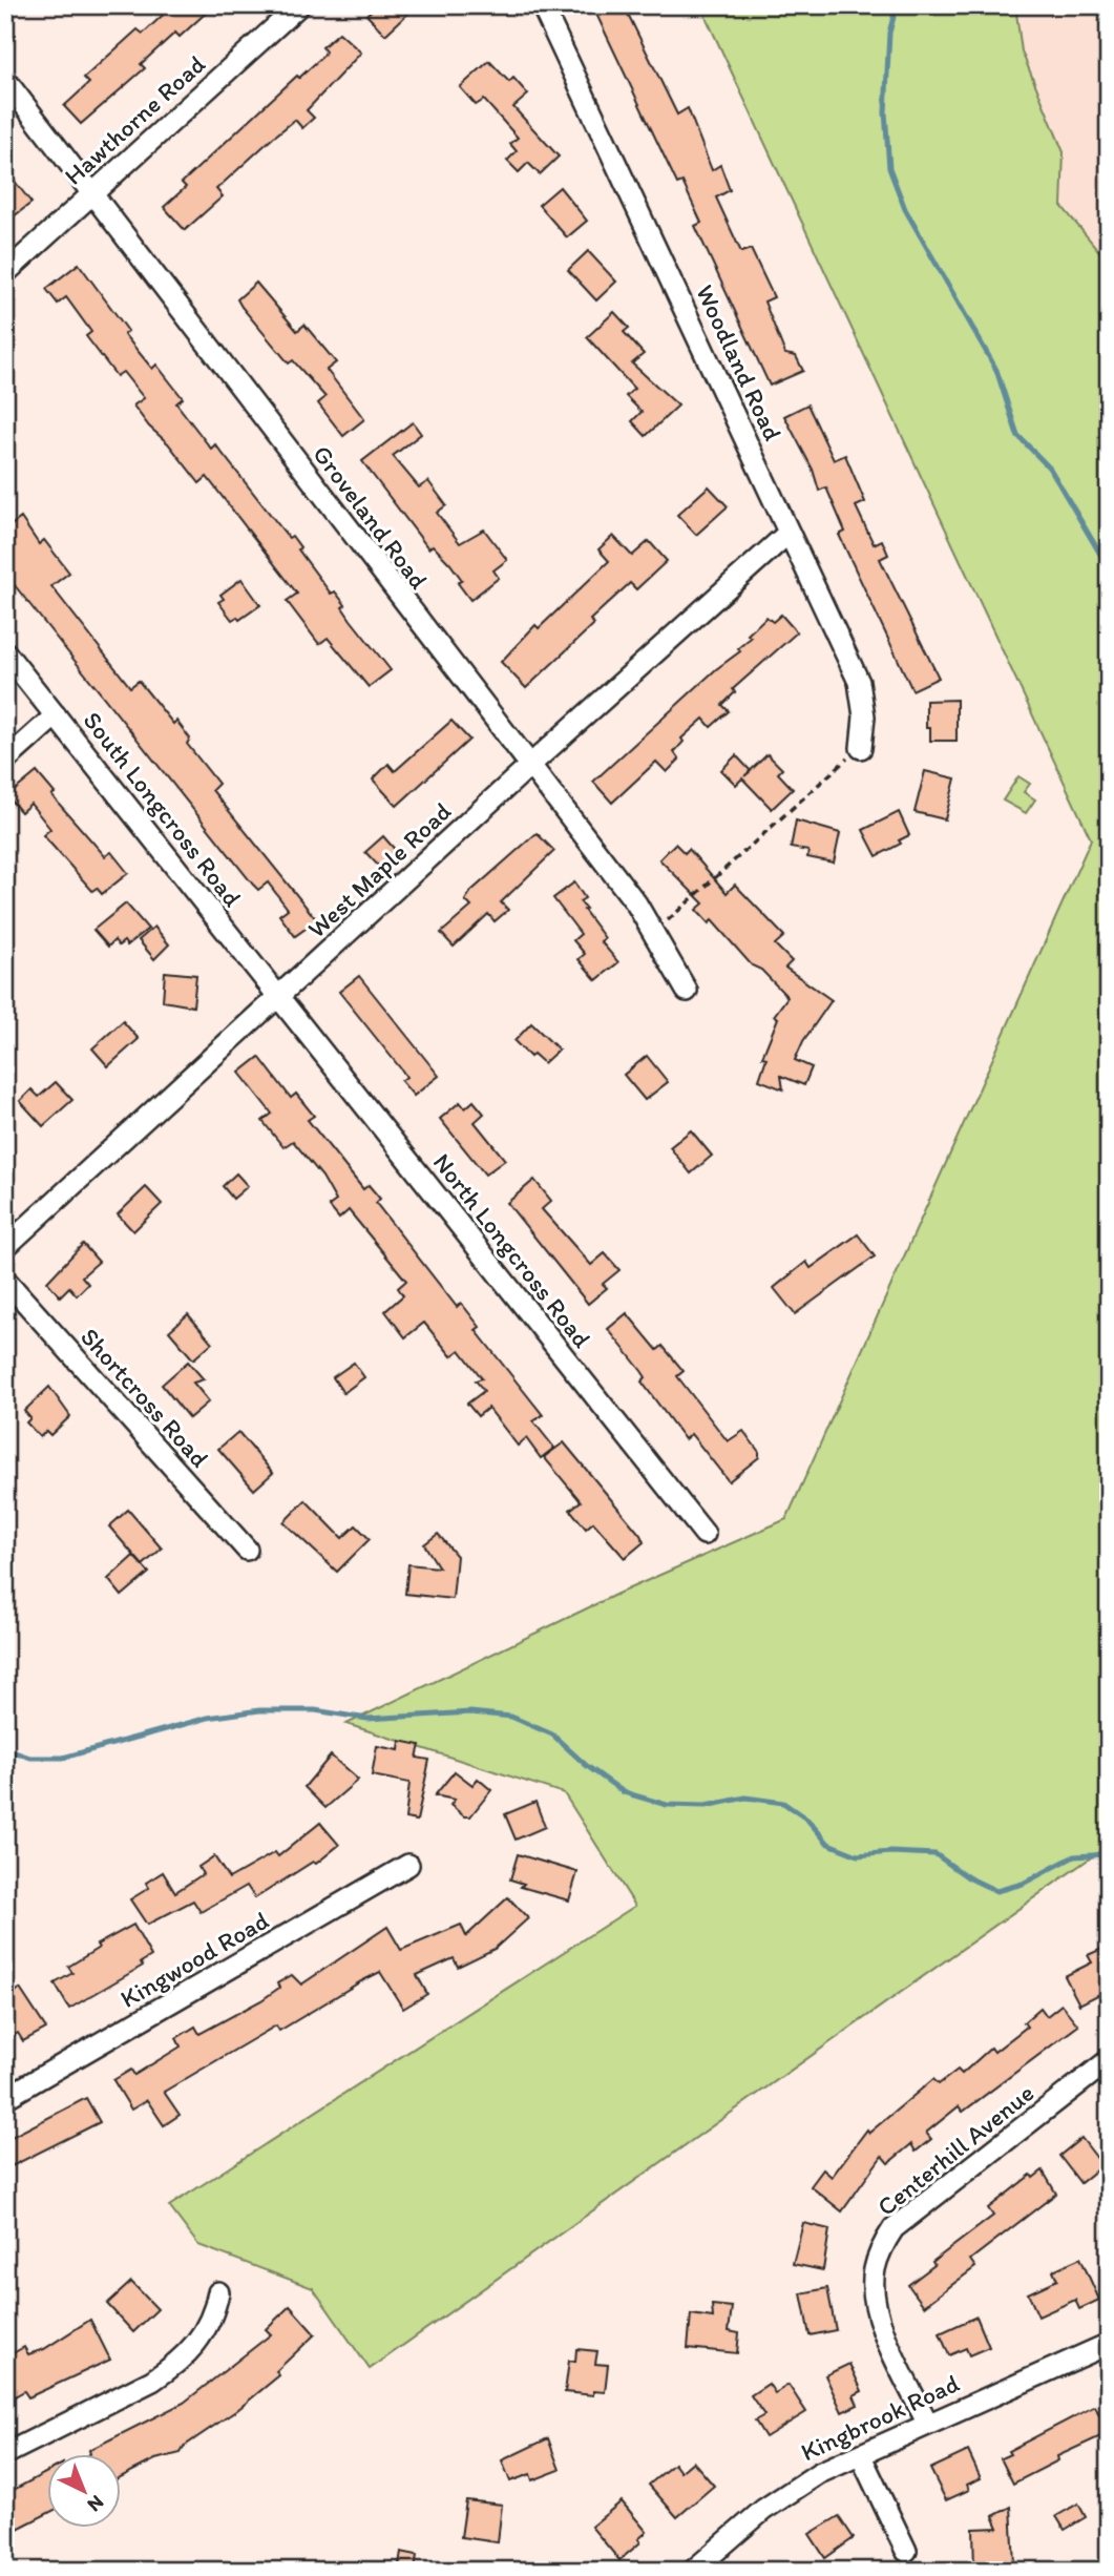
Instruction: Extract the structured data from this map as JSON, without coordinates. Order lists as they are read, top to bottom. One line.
{"streets":{"street":["Hawthorne Road","Woodland Road","Groveland Road","South Longcross Road","West Maple Road","North Longcross Road","Shortcross Road","Kingwood Road","Centerhill Avenue","Kingbrook Road"]},"crossings":[["Hawthorne Road","Groveland Road"],["Woodland Road","West Maple Road"],["Groveland Road","West Maple Road"],["South Longcross Road","West Maple Road"],["South Longcross Road","North Longcross Road"],["West Maple Road","North Longcross Road"],["Centerhill Avenue","Kingbrook Road"]],"north":"bottom right"}
